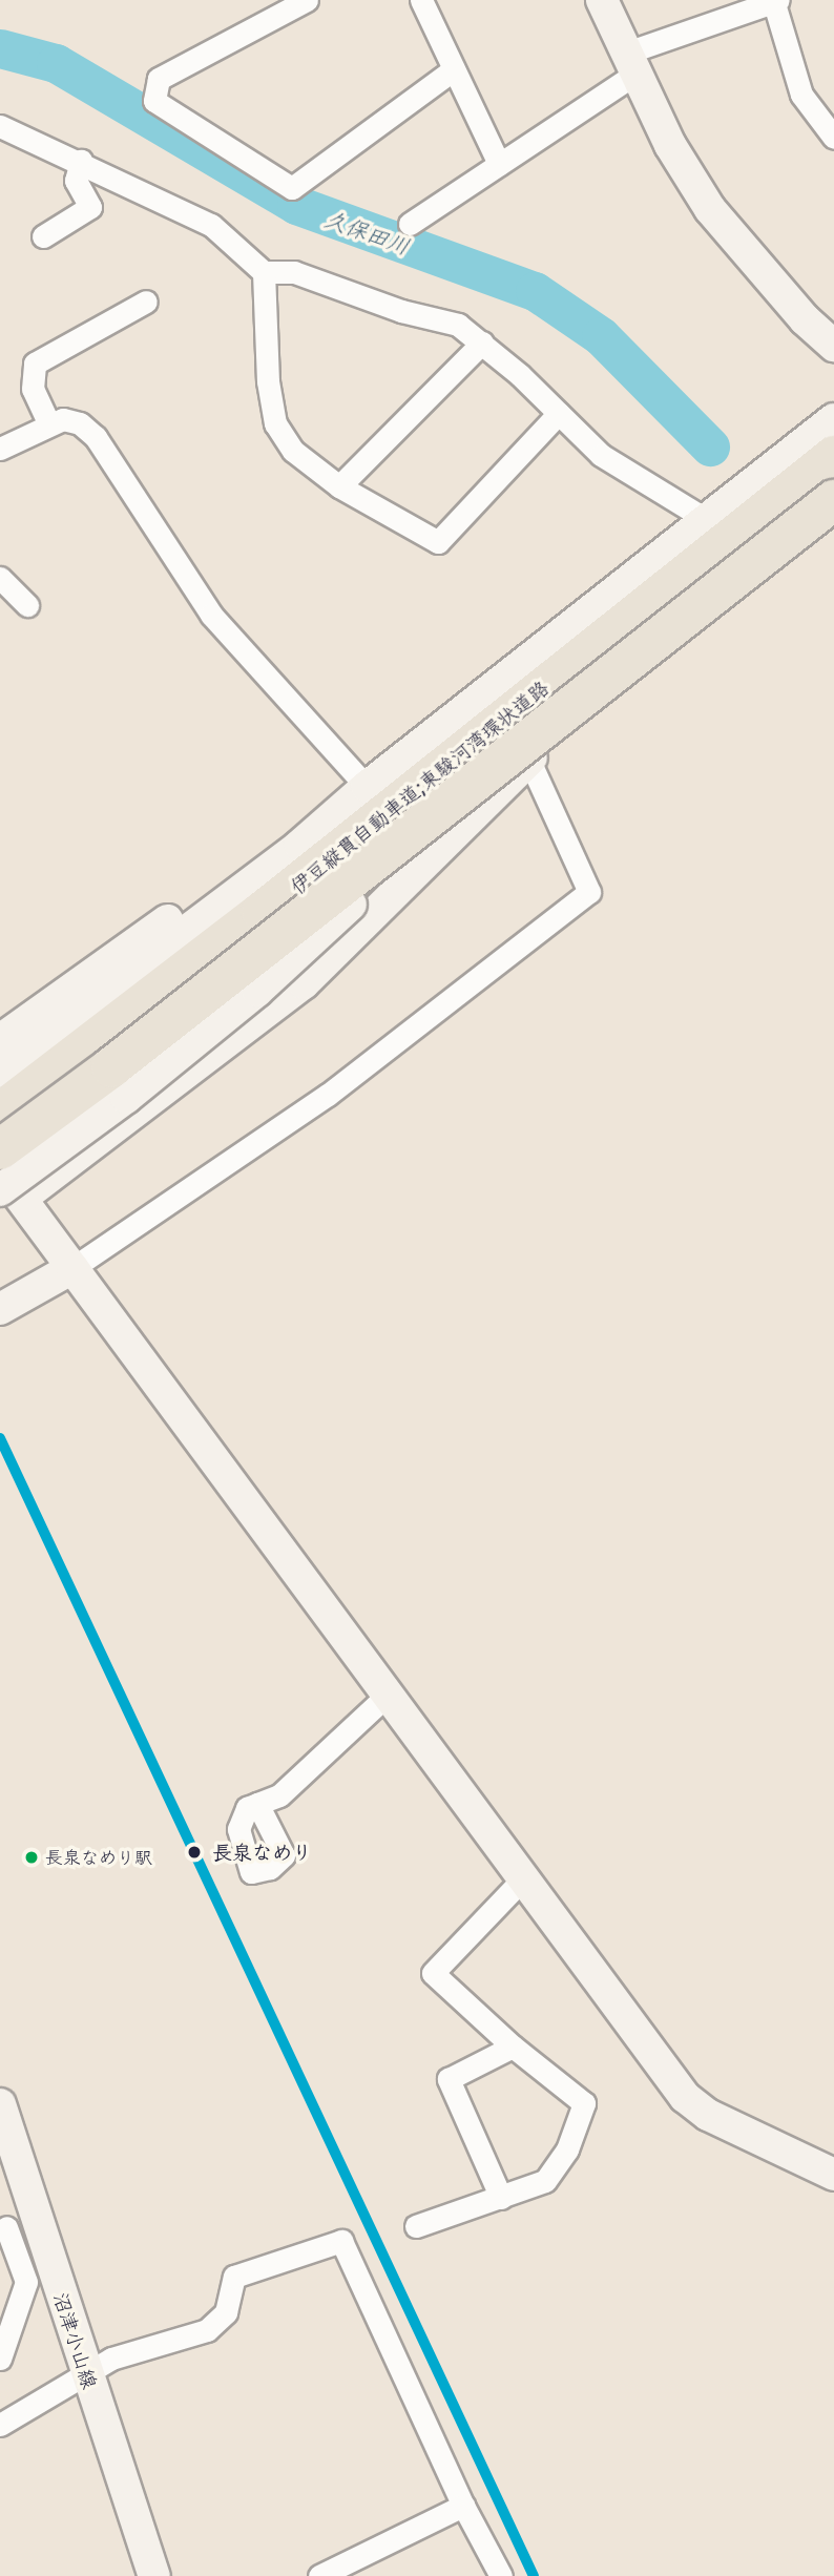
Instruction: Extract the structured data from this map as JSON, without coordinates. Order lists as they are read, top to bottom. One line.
{"streets":{"highway":["伊豆縦貫自動車道;東駿河湾環状道路"],"street":["沼津小山線"]},"water":["久保田川"],"places":["長泉なめり","長泉なめり駅"]}
